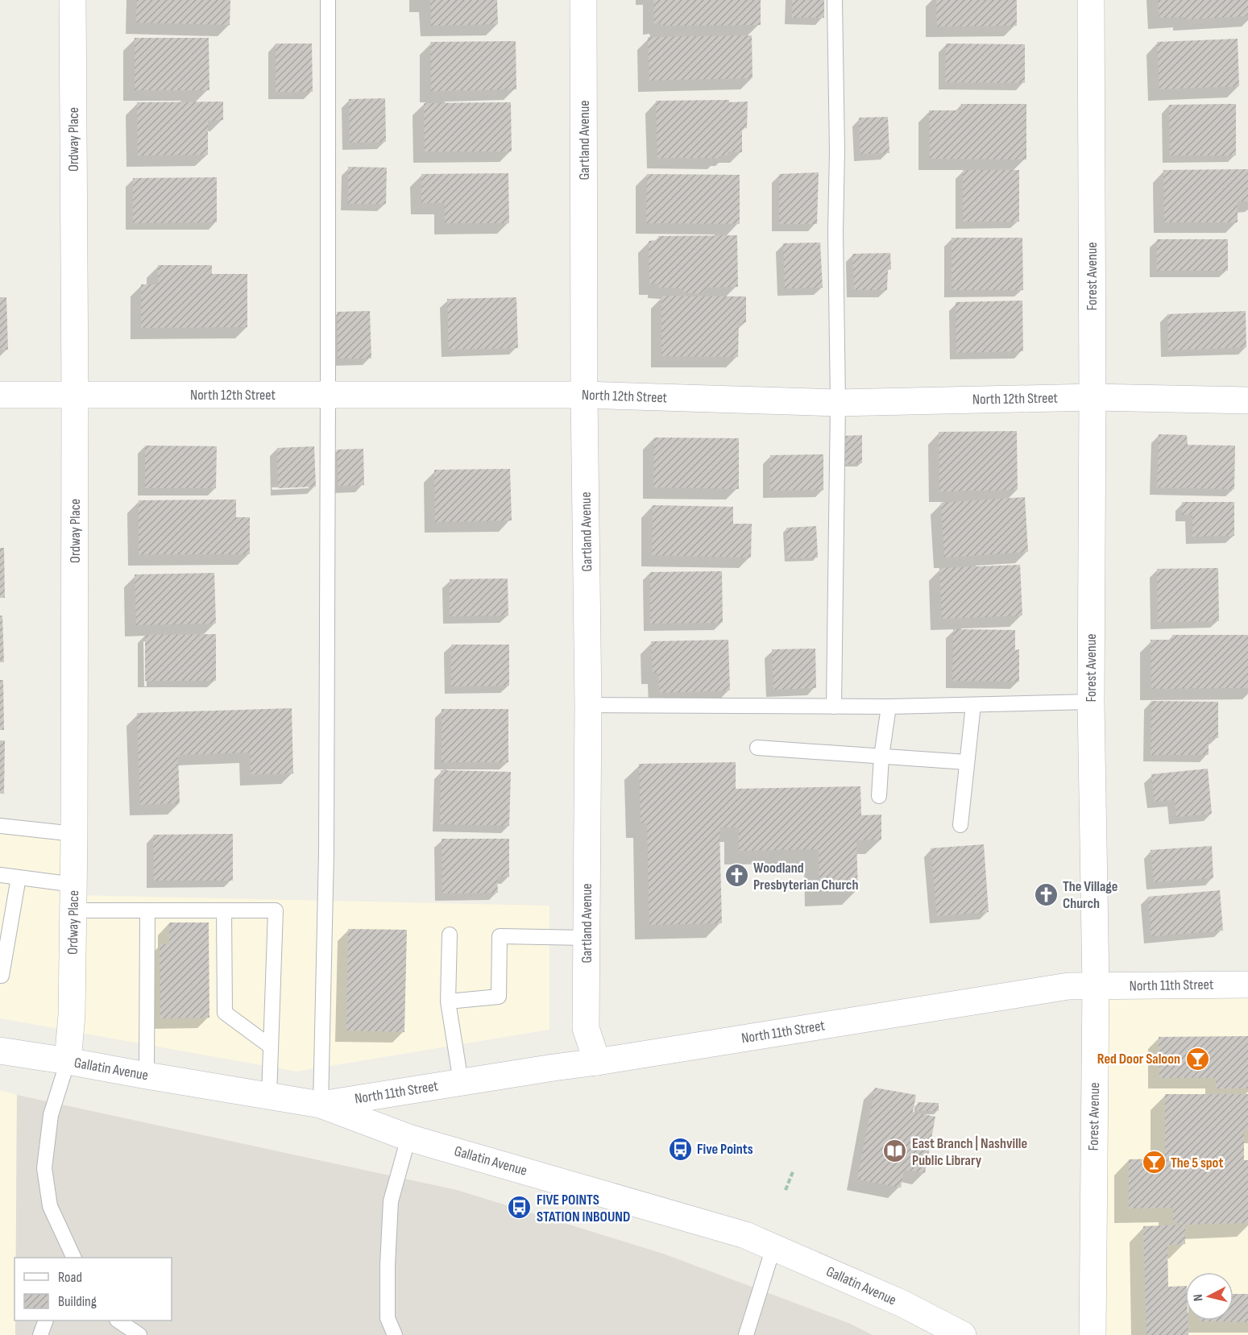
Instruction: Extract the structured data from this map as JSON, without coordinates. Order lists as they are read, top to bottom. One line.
{"streets":{"street":["Ordway Place","Gartland Avenue","Forest Avenue","North 12th Street","North 11th Street","Gallatin Avenue"]},"crossings":[["Ordway Place","North 12th Street"],["Ordway Place","Gallatin Avenue"],["Gartland Avenue","North 12th Street"],["Gartland Avenue","North 11th Street"],["Forest Avenue","North 12th Street"],["Forest Avenue","North 11th Street"],["North 11th Street","Gallatin Avenue"]],"places":{"church":["Woodland Presbyterian Church","The Village Church"],"bar":["Red Door Saloon","The 5 spot"],"bus stop":["Five Points","FIVE POINTS STATION INBOUND"],"library":["East Branch | Nashville Public Library"]},"legend":["Road","Building"],"north":"left"}
